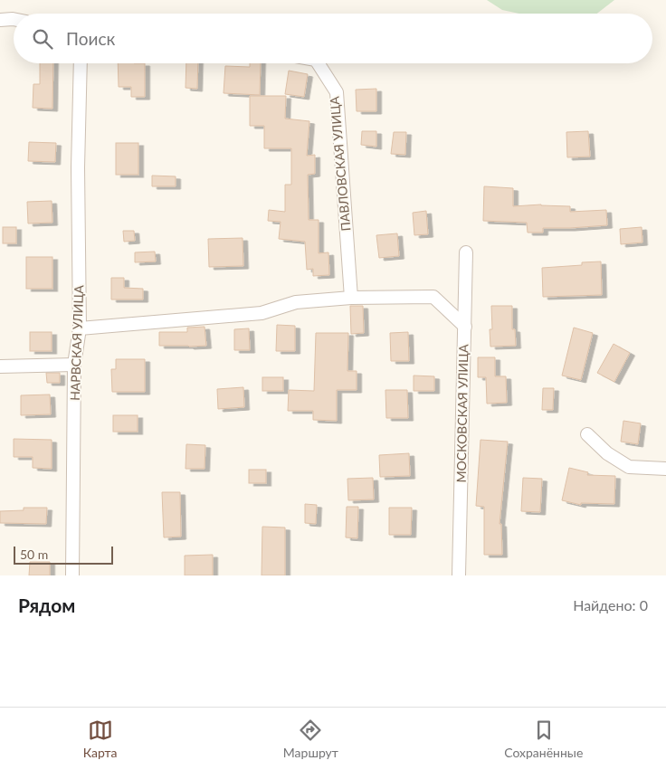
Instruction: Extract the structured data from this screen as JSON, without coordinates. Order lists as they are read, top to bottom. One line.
{"streets":{"street":["ПАВЛОВСКАЯ УЛИЦА","НАРВСКАЯ УЛИЦА","МОСКОВСКАЯ УЛИЦА"]},"scale_bar":"50 m","page":{"search":"Поиск","scale":"50 m","heading":["Рядом","Найдено: 0"],"nav":["Карта","Маршрут","Сохранённые"]}}
